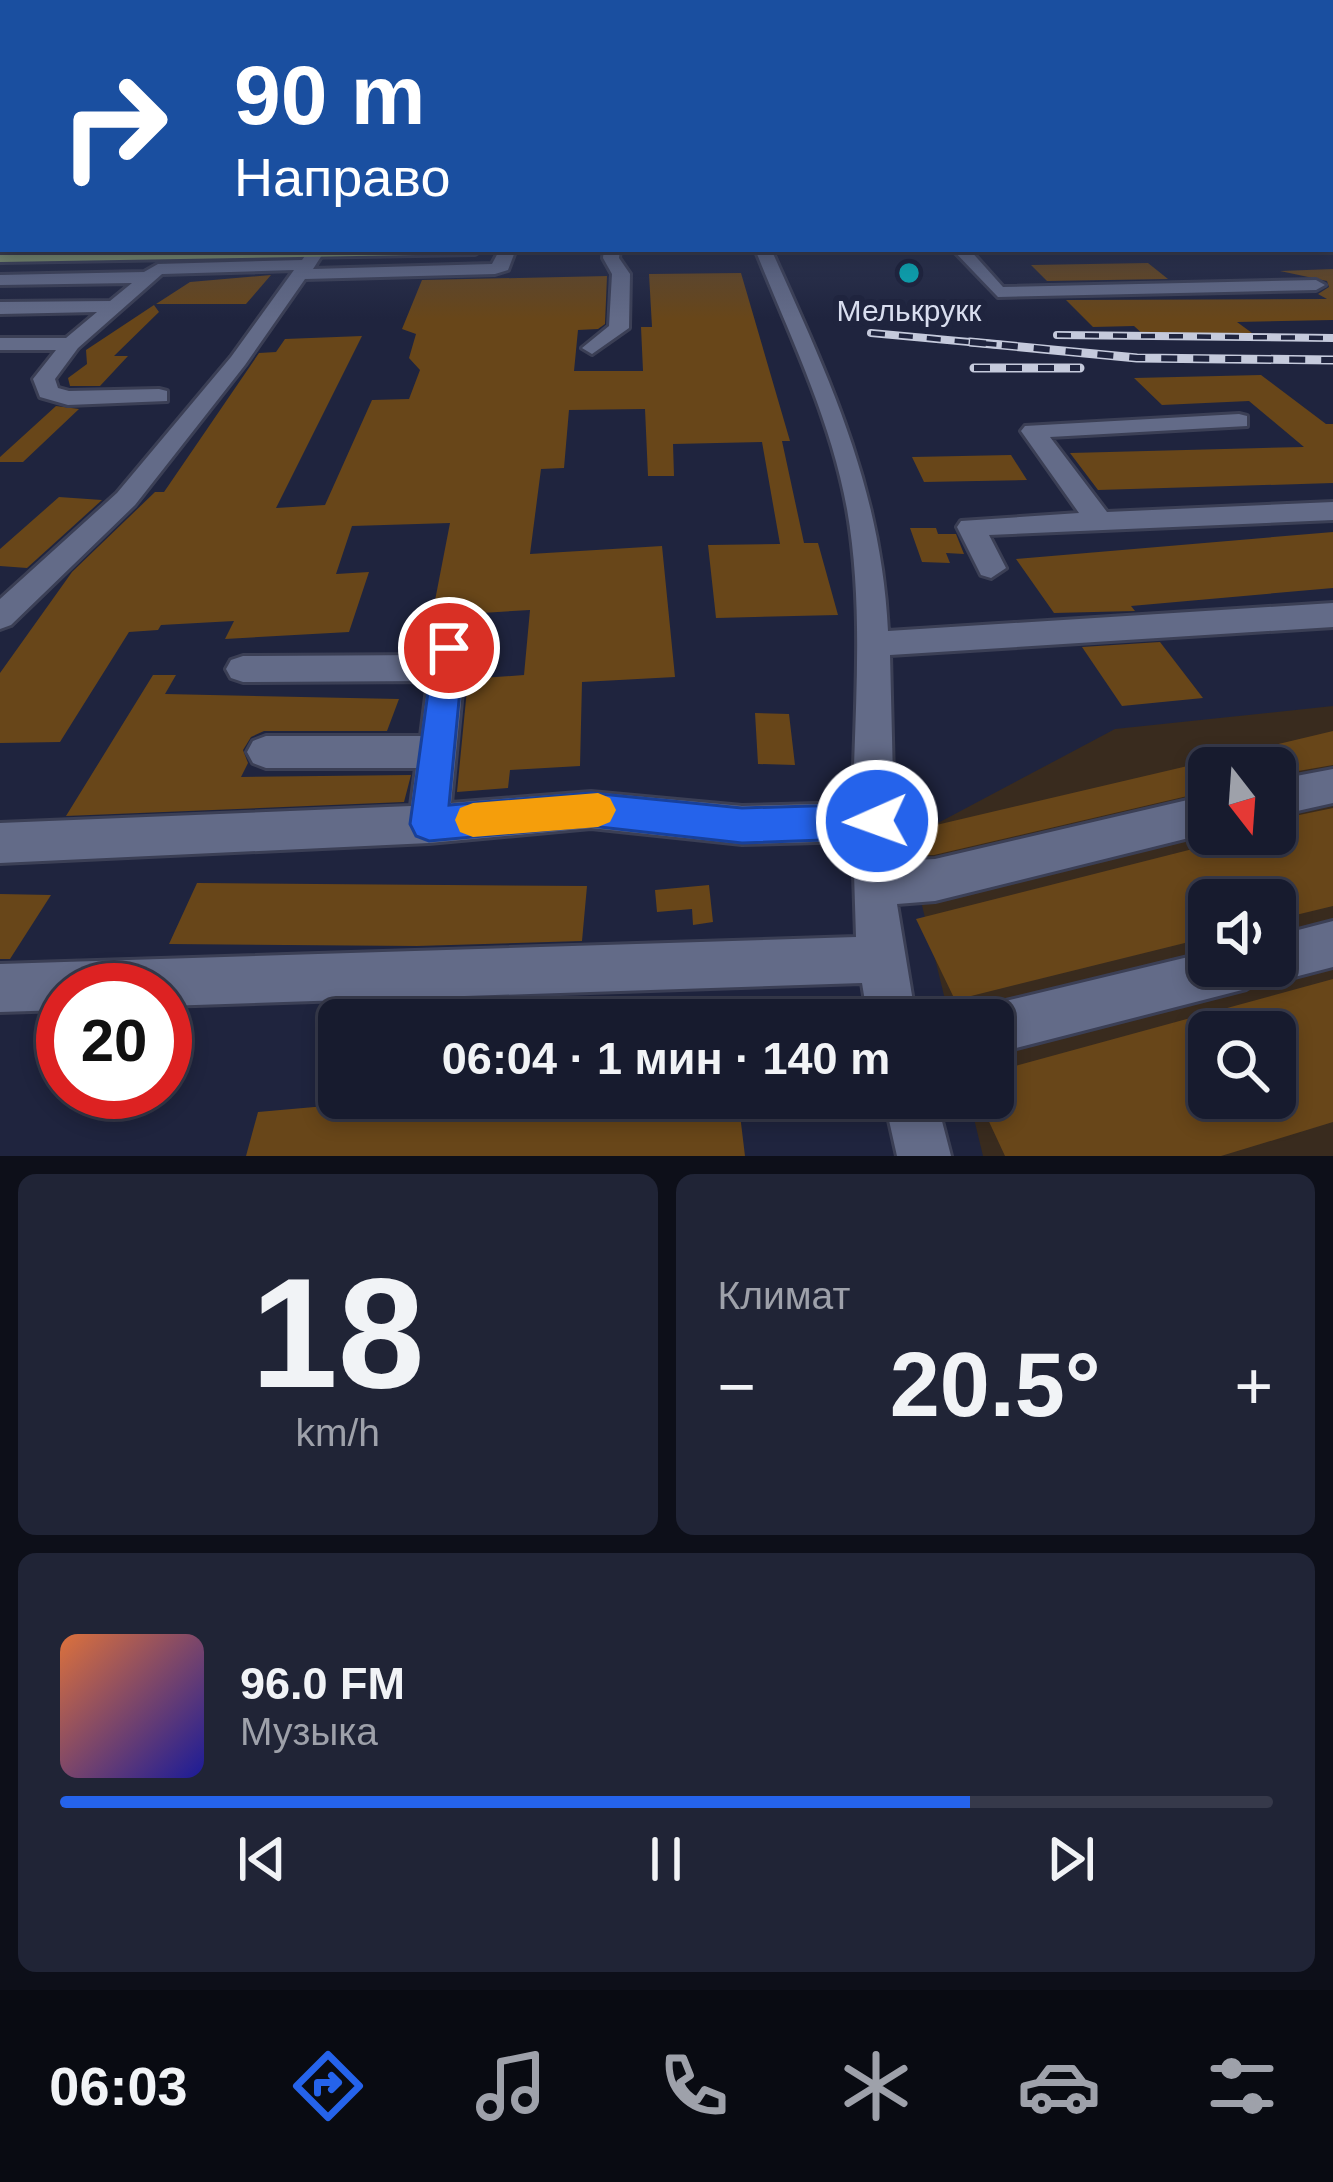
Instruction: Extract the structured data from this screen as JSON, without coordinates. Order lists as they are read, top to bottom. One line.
{"places":["Мелькрукк"],"north":"bottom","page":{"turn":["90 m","Направо"],"limit":"20","trip":"06:04 · 1 мин · 140 m","tile":[["18","km/h"],"Климат"],"heat":["−","20.5°","+"],"song":["96.0 FM","Музыка"],"tabs":"06:03"}}
